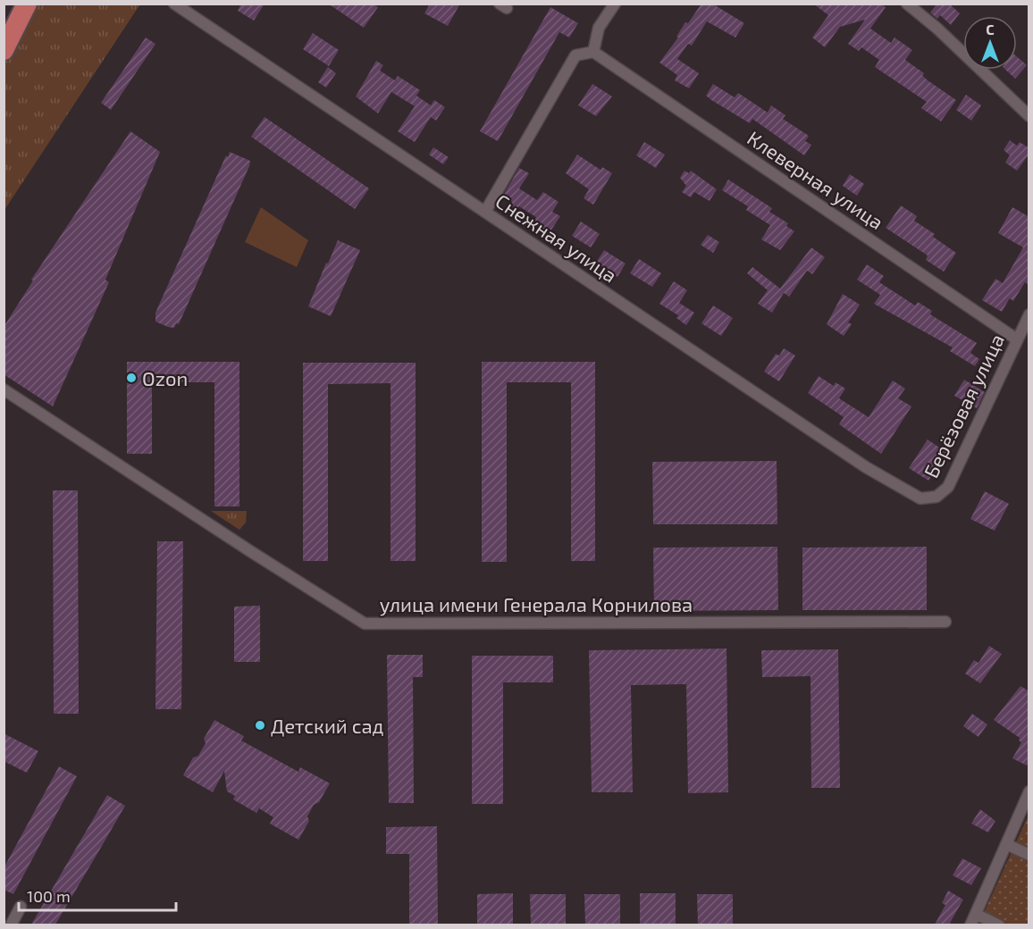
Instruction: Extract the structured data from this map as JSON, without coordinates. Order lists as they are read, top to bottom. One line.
{"streets":{"street":["Клеверная улица","Снежная улица","Берёзовая улица","улица имени Генерала Корнилова"]},"crossings":[["Клеверная улица","Берёзовая улица"],["Снежная улица","Берёзовая улица"]],"places":["Ozon","Детский сад"],"scale_bar":"100 m","north":"top"}
